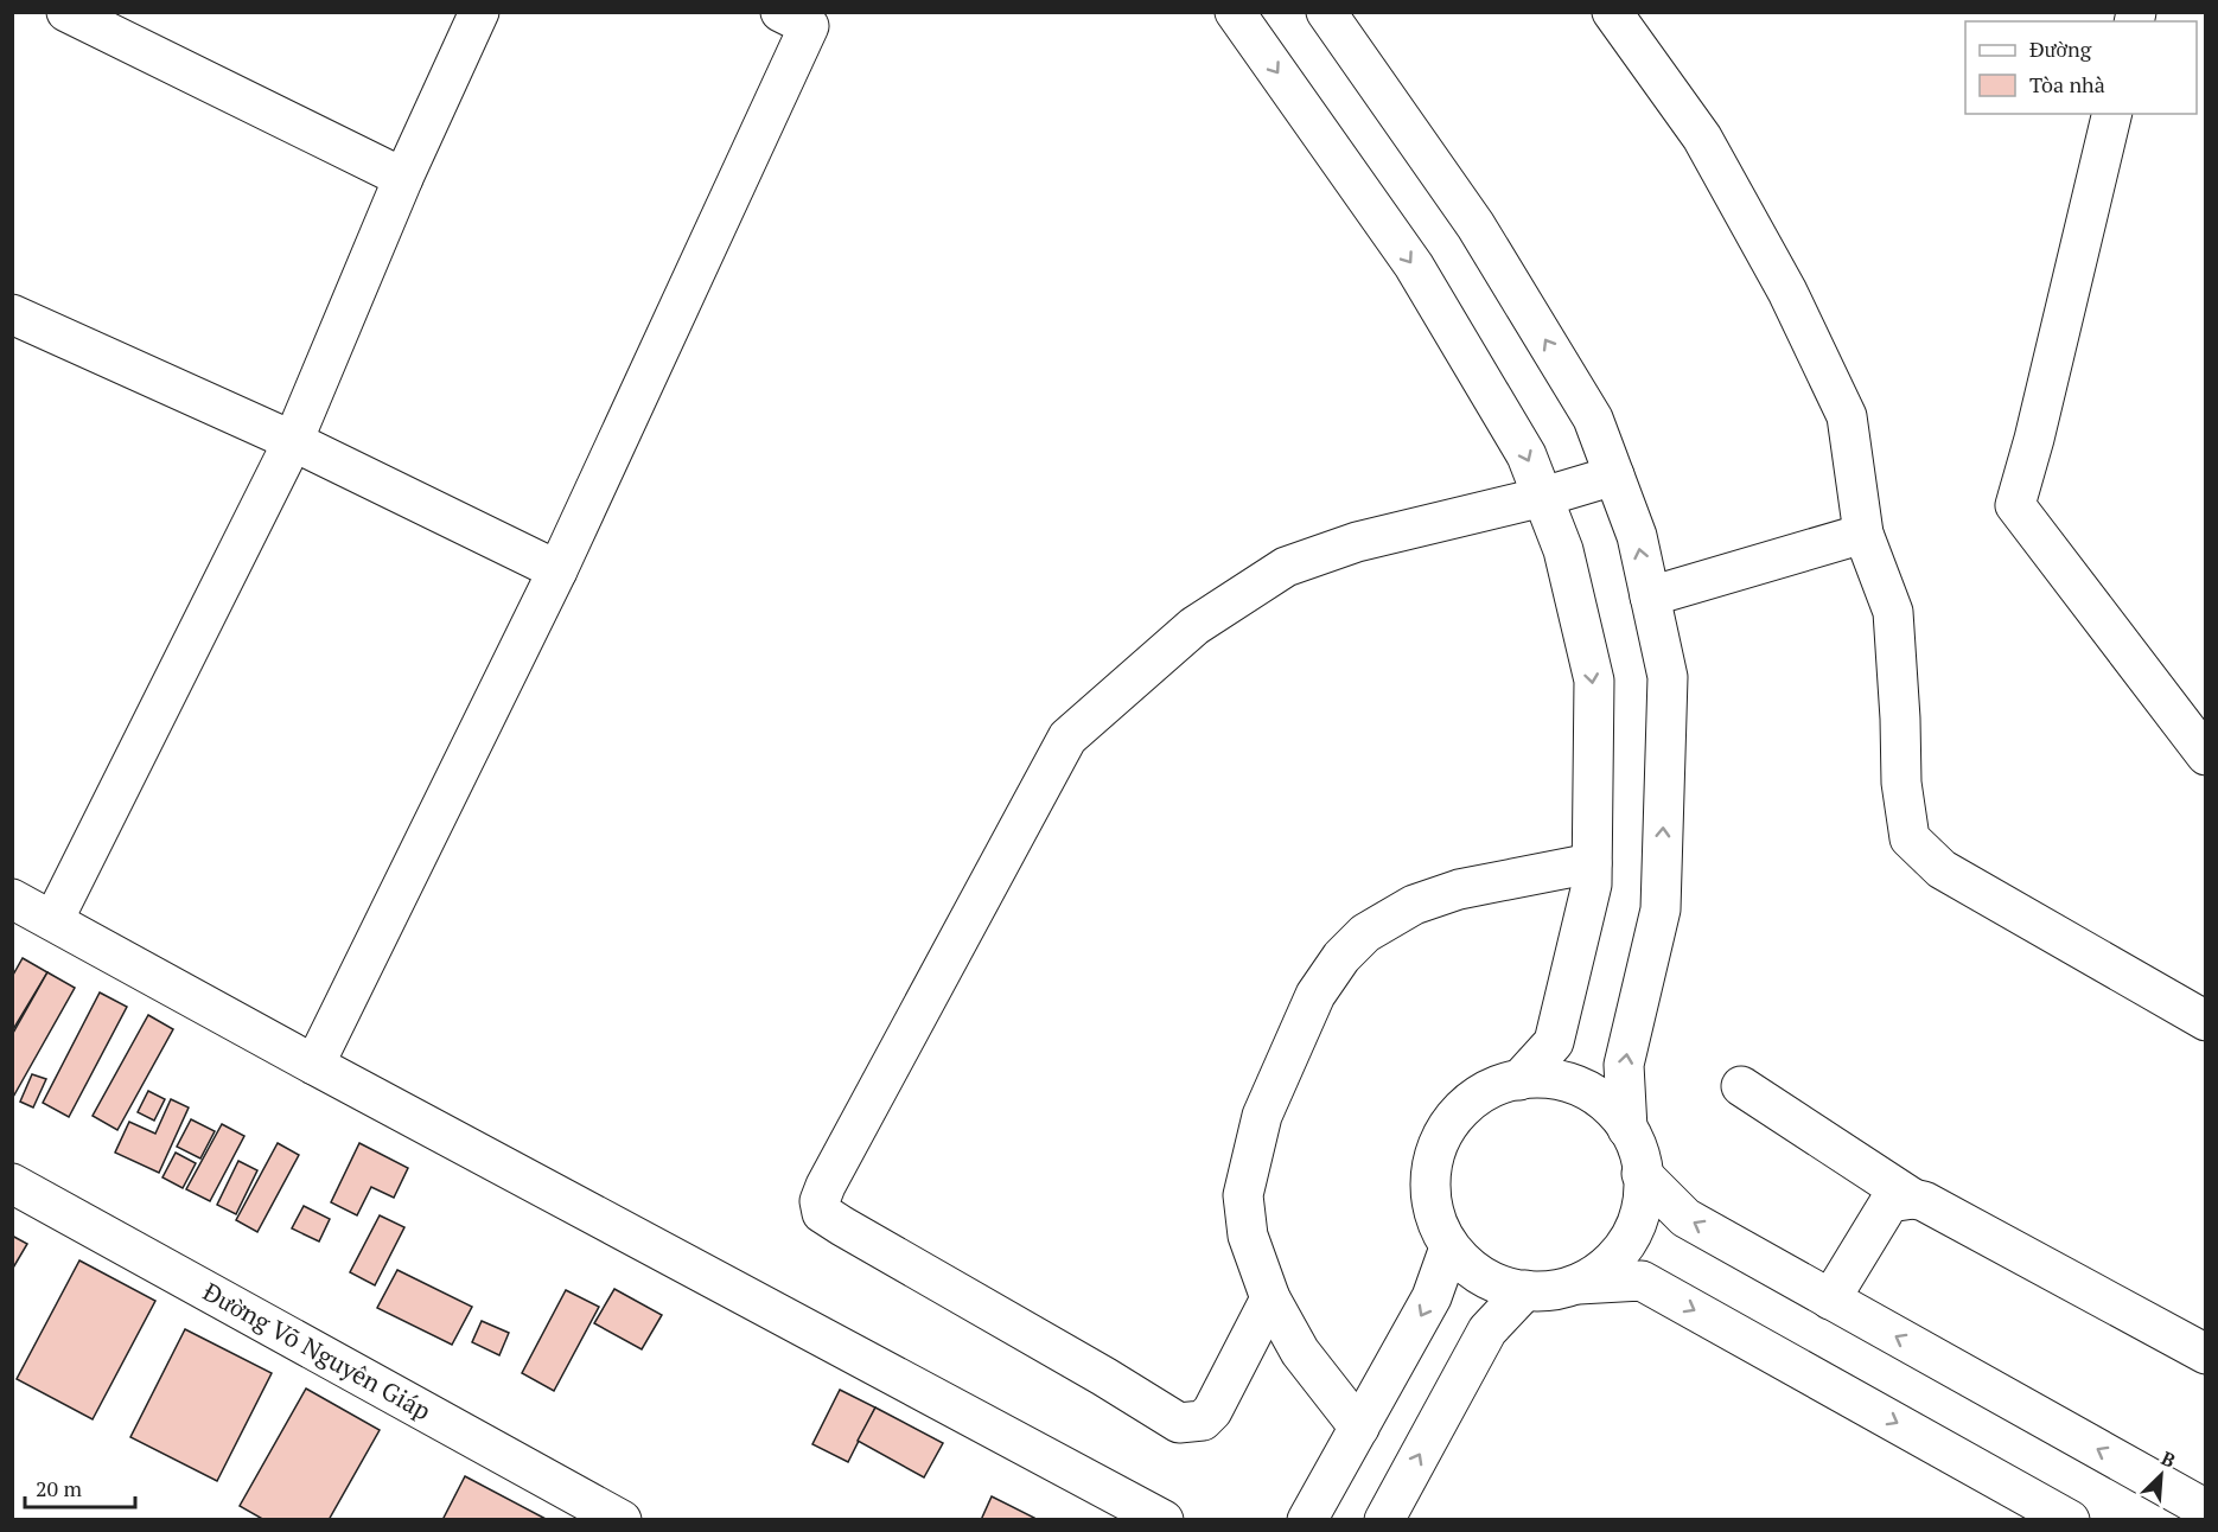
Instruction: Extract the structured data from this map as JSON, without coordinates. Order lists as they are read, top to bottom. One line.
{"streets":{"street":["Đường Võ Nguyên Giáp"]},"legend":["Đường","Tòa nhà"],"scale_bar":"20 m","north":"top right"}
